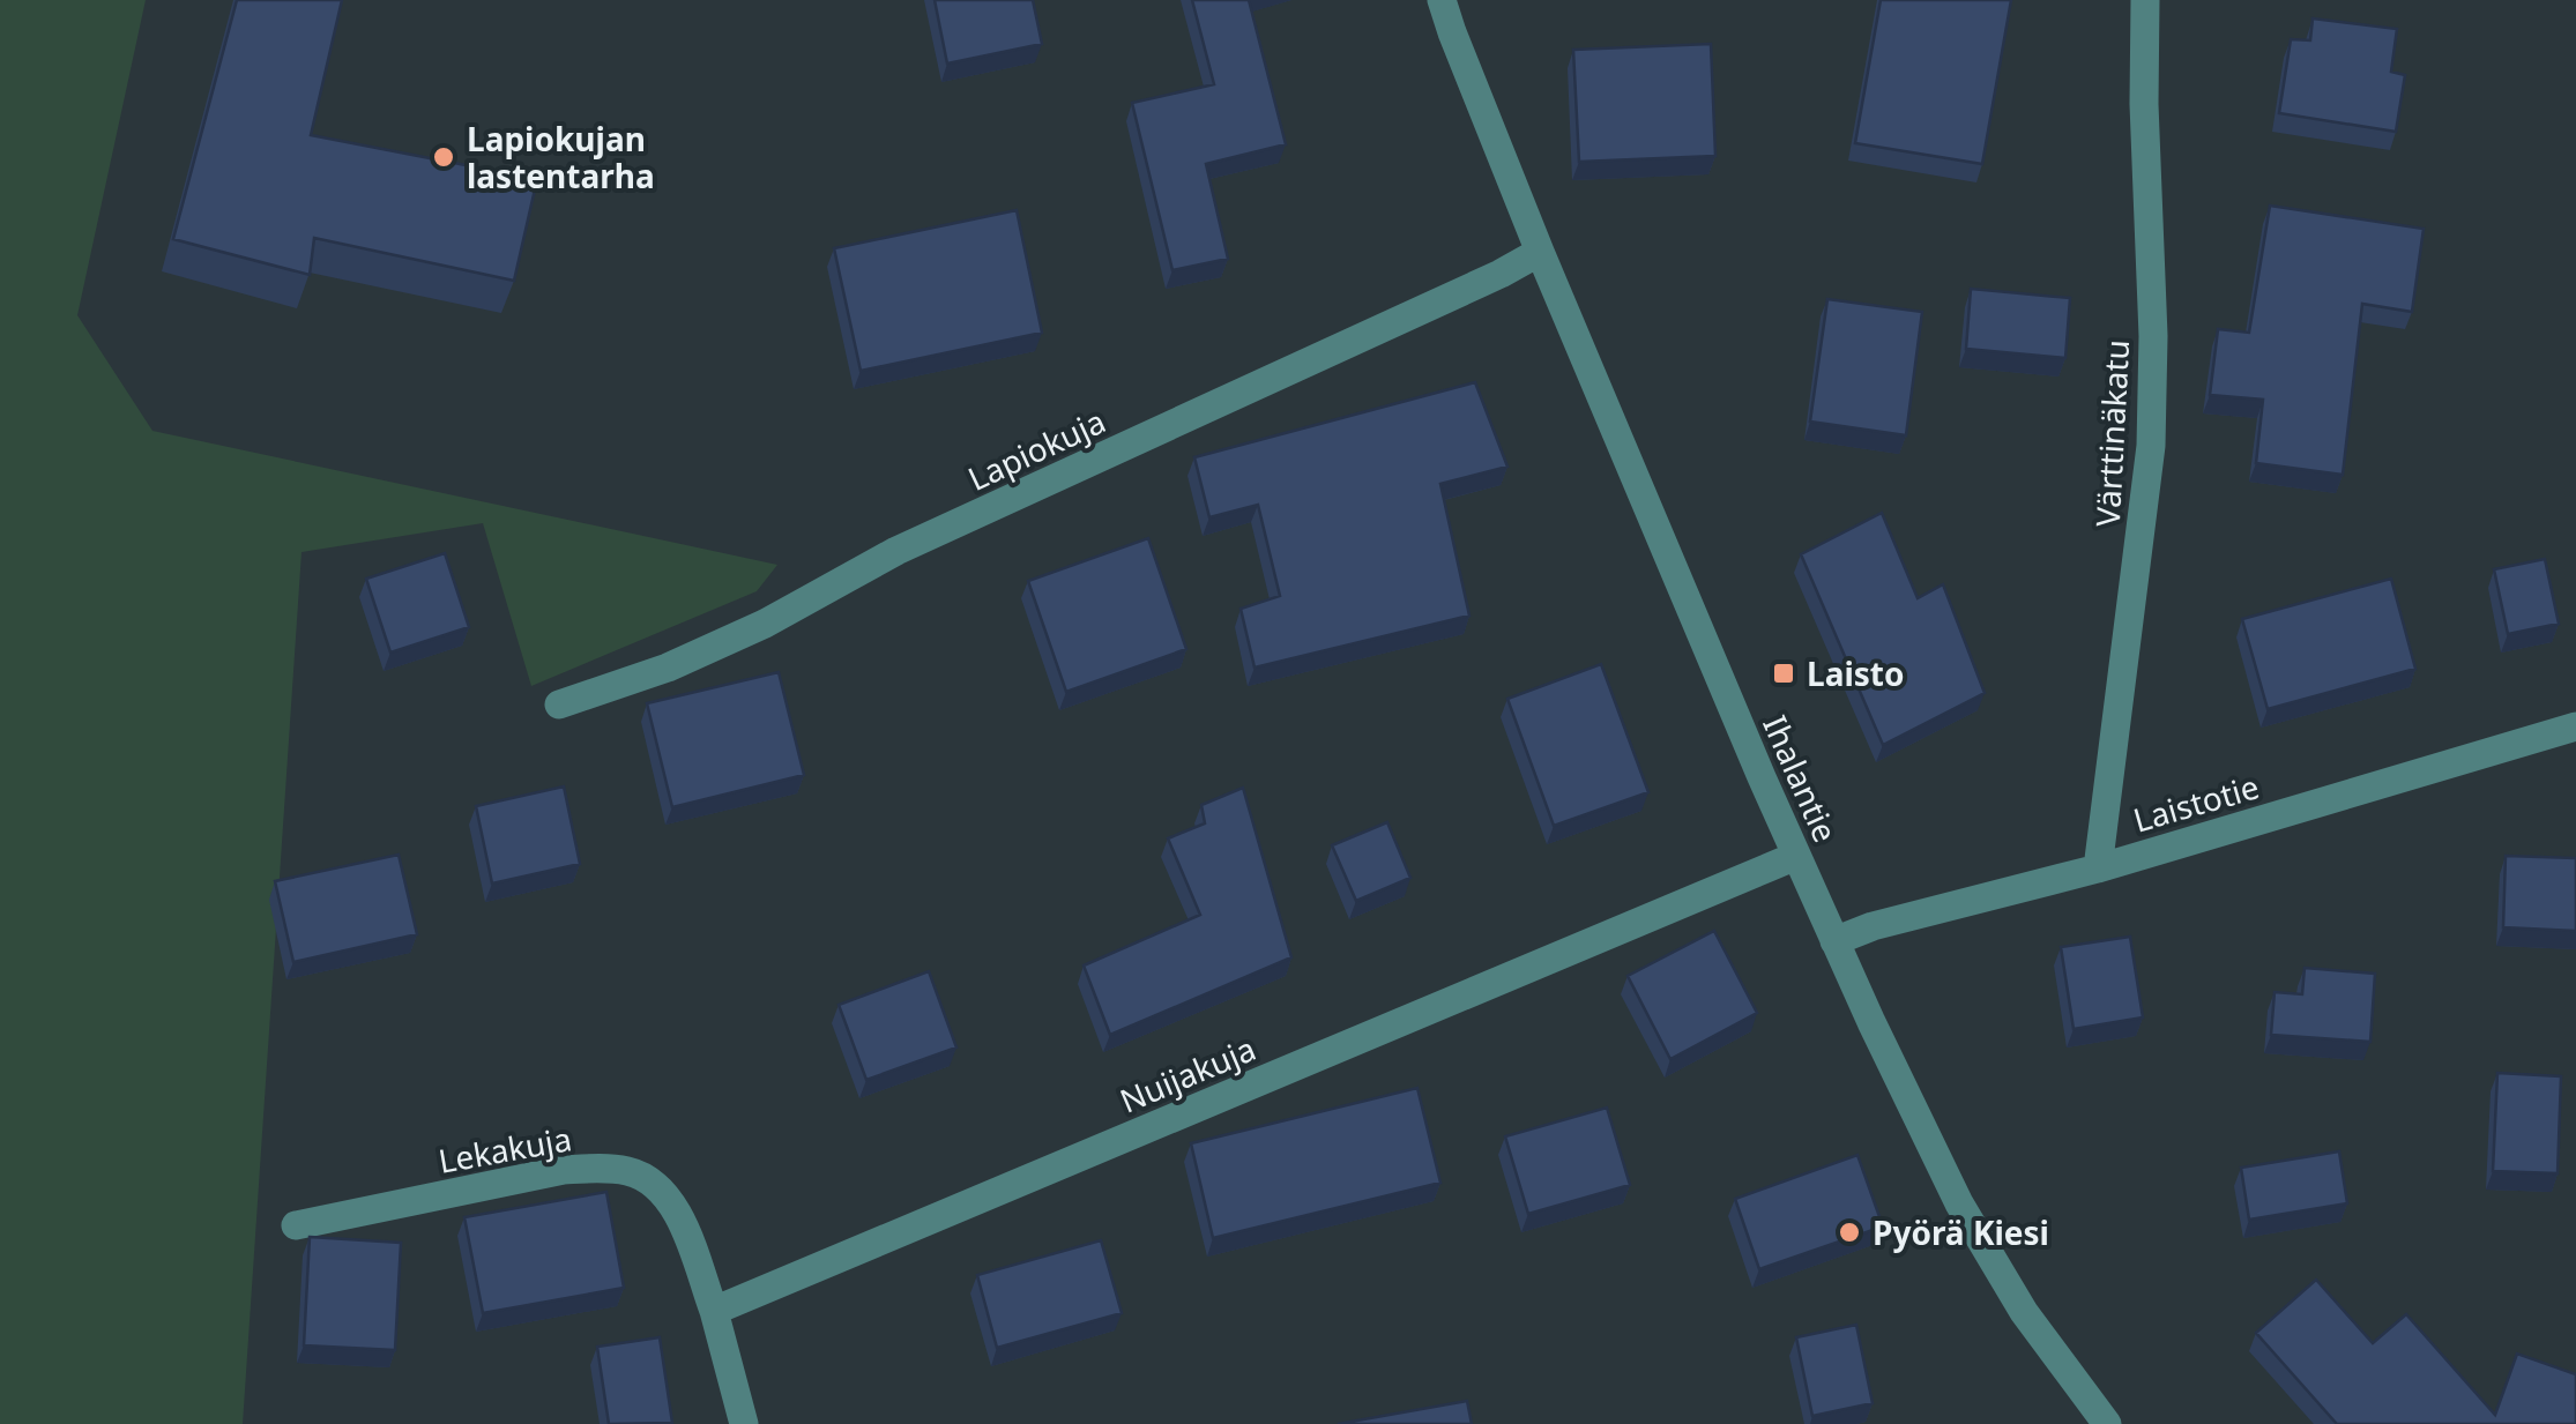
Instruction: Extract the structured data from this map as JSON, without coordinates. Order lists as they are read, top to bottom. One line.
{"streets":{"street":["Värttinäkatu","Lapiokuja","Ihalantie","Laistotie","Nuijakuja","Lekakuja"]},"crossings":[["Värttinäkatu","Laistotie"],["Lapiokuja","Ihalantie"],["Ihalantie","Laistotie"],["Ihalantie","Nuijakuja"],["Nuijakuja","Lekakuja"]],"places":{"other":["Lapiokujan lastentarha","Pyörä Kiesi"],"transit":["Laisto"]}}
